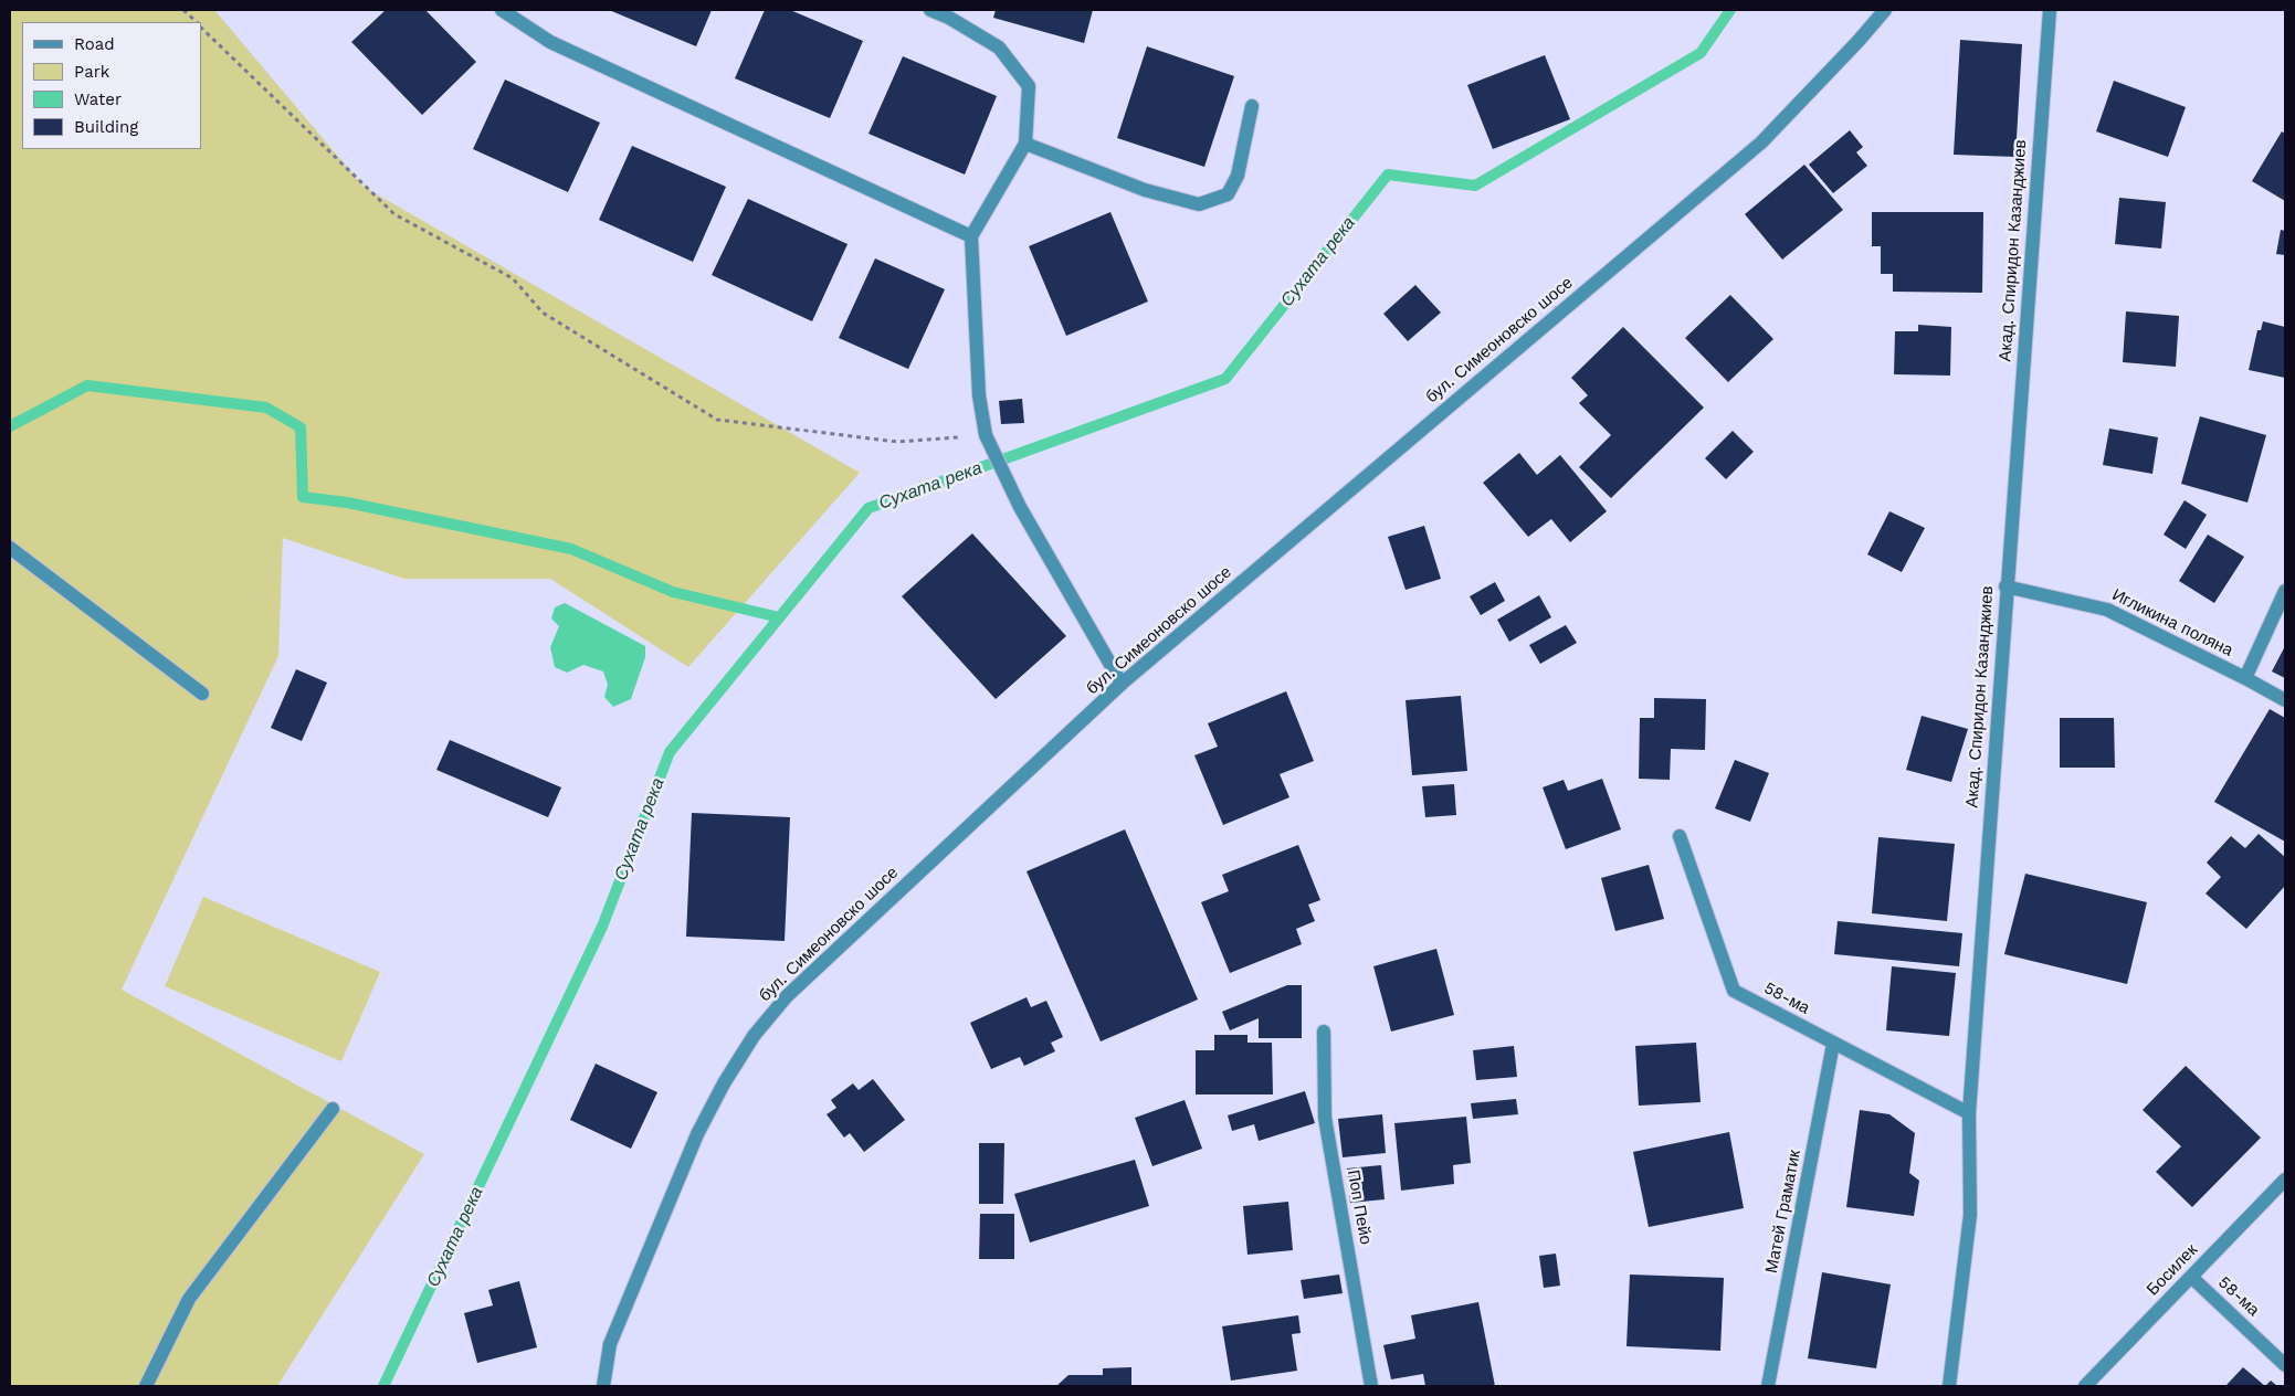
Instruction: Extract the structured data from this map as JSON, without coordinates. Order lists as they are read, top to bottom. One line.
{"streets":{"street":["Акад. Спиридон Казанджиев","бул. Симеоновско шосе","Игликина поляна","58-ма","Поп Пейо","Матей Граматик","Босилек"]},"crossings":[["Акад. Спиридон Казанджиев","Игликина поляна"],["Акад. Спиридон Казанджиев","58-ма"],["58-ма","Матей Граматик"],["58-ма","Босилек"]],"water":["Сухата река"],"legend":["Road","Park","Water","Building"]}
